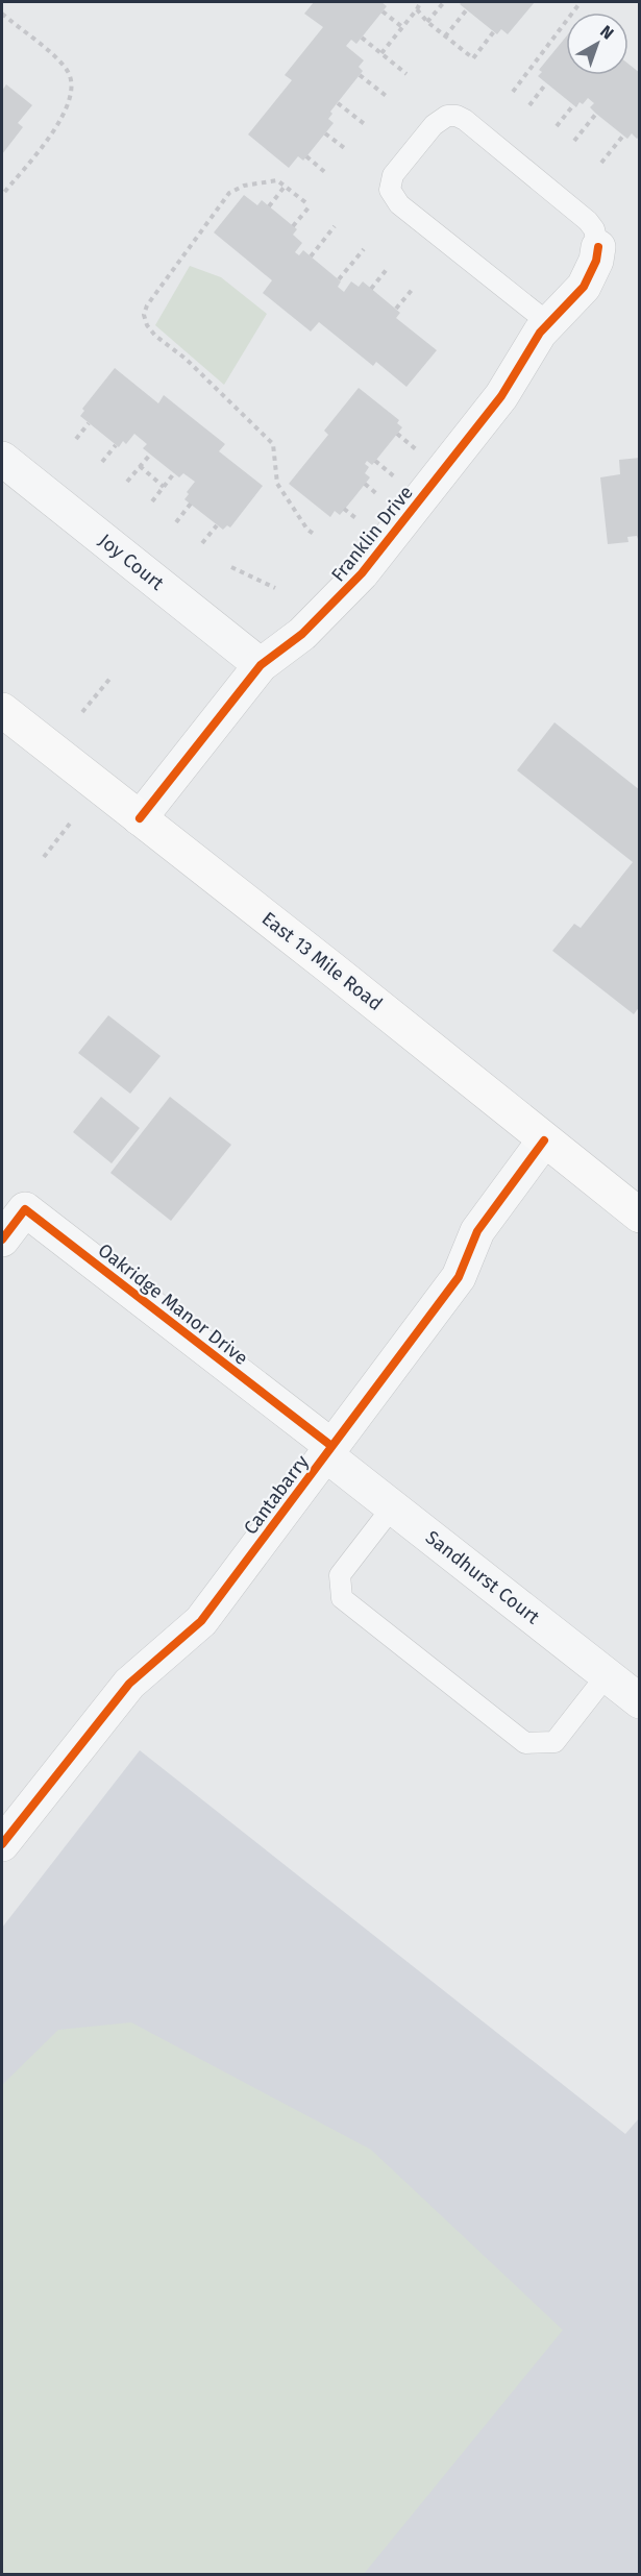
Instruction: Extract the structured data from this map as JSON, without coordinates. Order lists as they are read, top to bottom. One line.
{"streets":{"main road":["East 13 Mile Road"],"street":["Franklin Drive","Joy Court","Oakridge Manor Drive","Cantabarry","Sandhurst Court"]},"crossings":[["Franklin Drive","Joy Court"],["Franklin Drive","East 13 Mile Road"],["East 13 Mile Road","Cantabarry"],["Oakridge Manor Drive","Cantabarry"],["Oakridge Manor Drive","Sandhurst Court"],["Cantabarry","Sandhurst Court"]],"north":"top right"}
